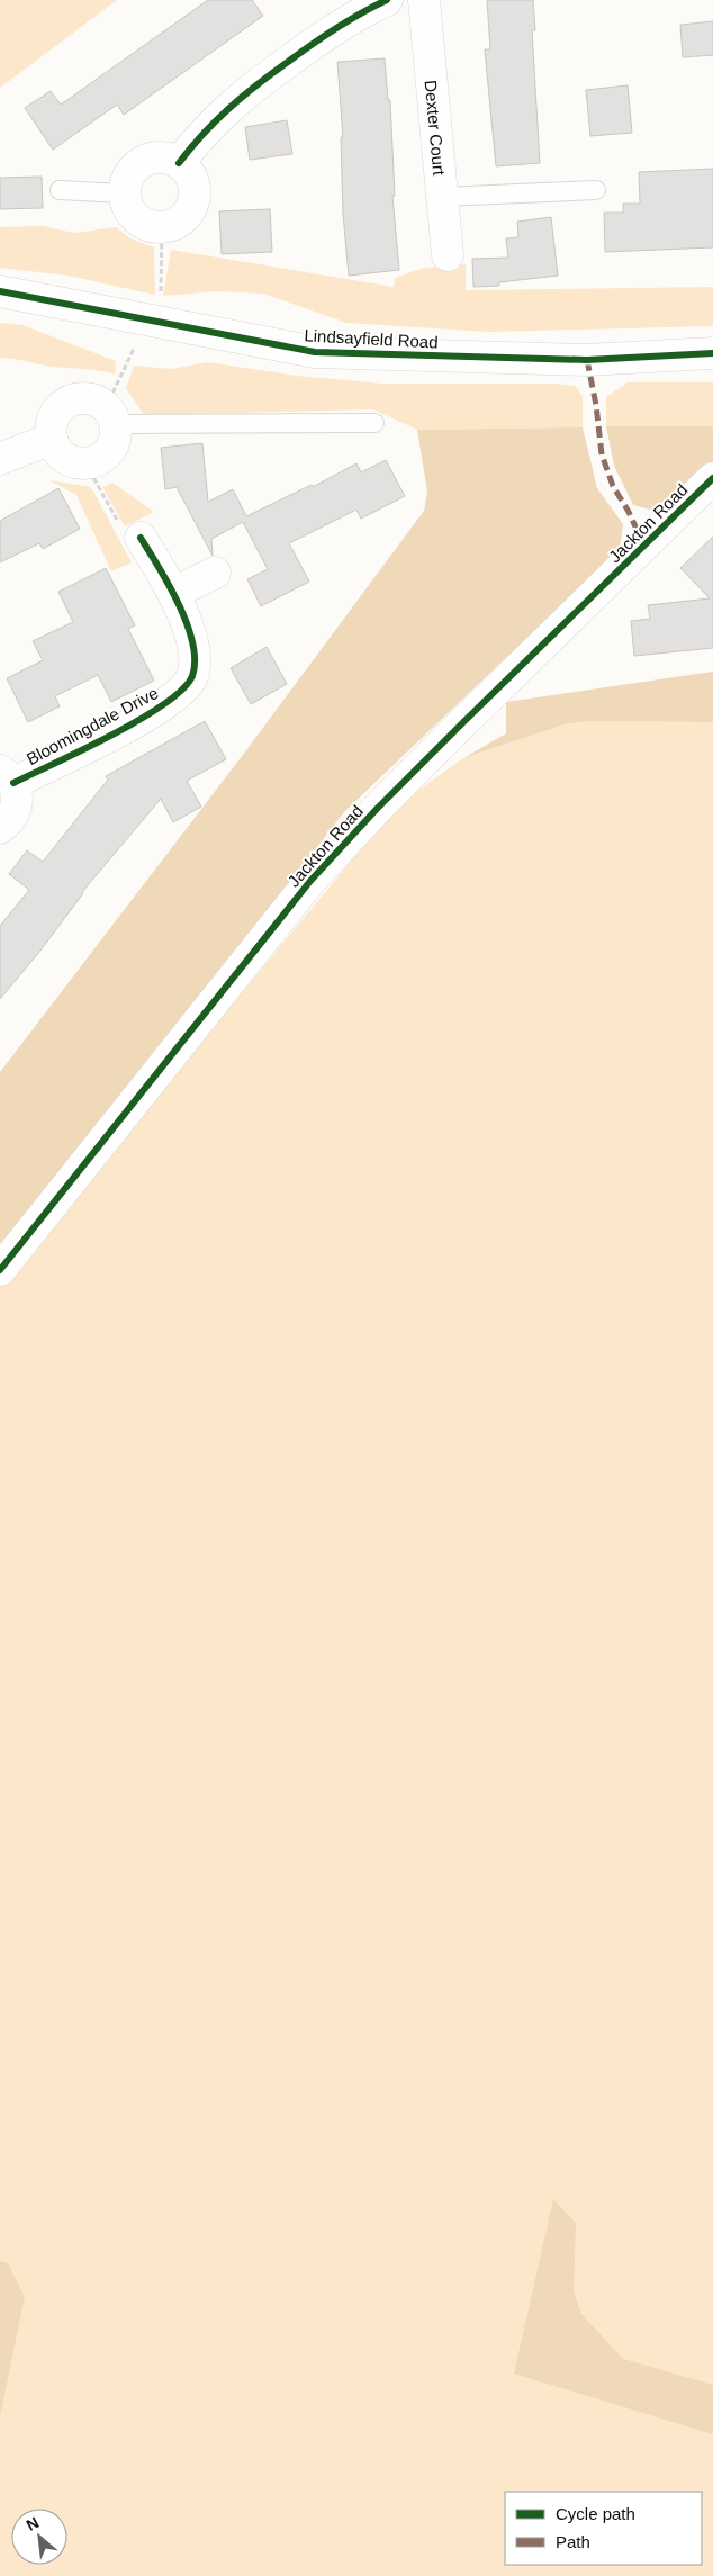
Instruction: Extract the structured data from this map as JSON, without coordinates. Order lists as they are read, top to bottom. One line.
{"streets":{"street":["Dexter Court","Lindsayfield Road","Jackton Road","Bloomingdale Drive"]},"legend":["Cycle path","Path"],"north":"top left"}
